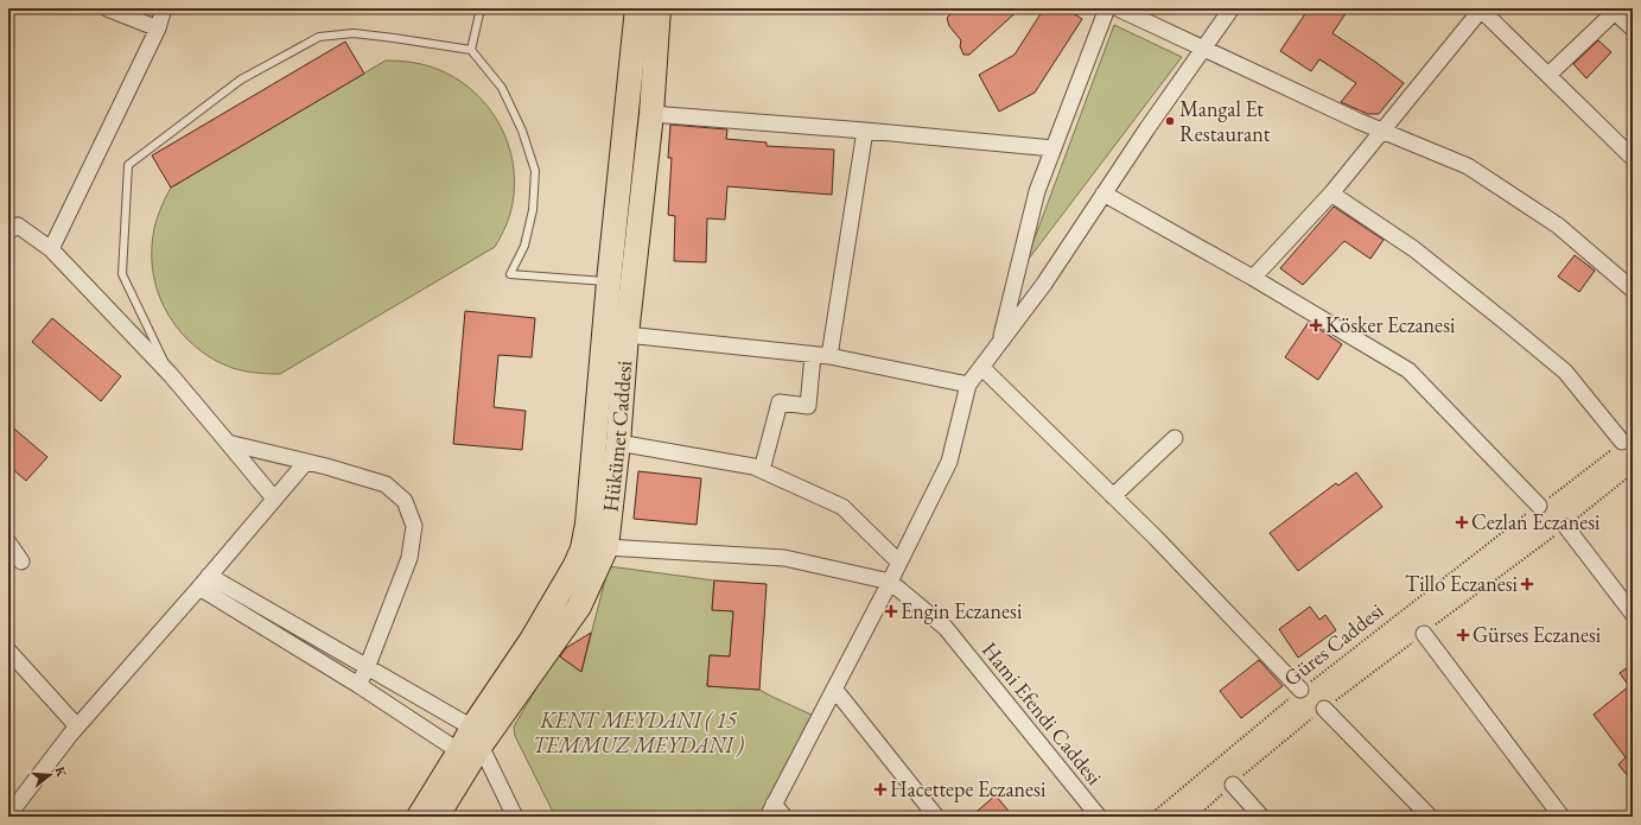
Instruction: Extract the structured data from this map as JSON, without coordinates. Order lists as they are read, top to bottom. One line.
{"streets":{"main road":["Hükümet Caddesi"],"street":["Hami Efendi Caddesi"],"path":["Güres Caddesi"]},"crossings":[["Hükümet Caddesi","Hami Efendi Caddesi"]],"parks":["KENT MEYDANI ( 15 TEMMUZ MEYDANI )"],"places":{"other":["Mangal Et Restaurant"],"health":["Kösker Eczanesi","Cezlan Eczanesi","Tillo Eczanesi","Engin Eczanesi","Gürses Eczanesi","Hacettepe Eczanesi"]},"north":"right"}
